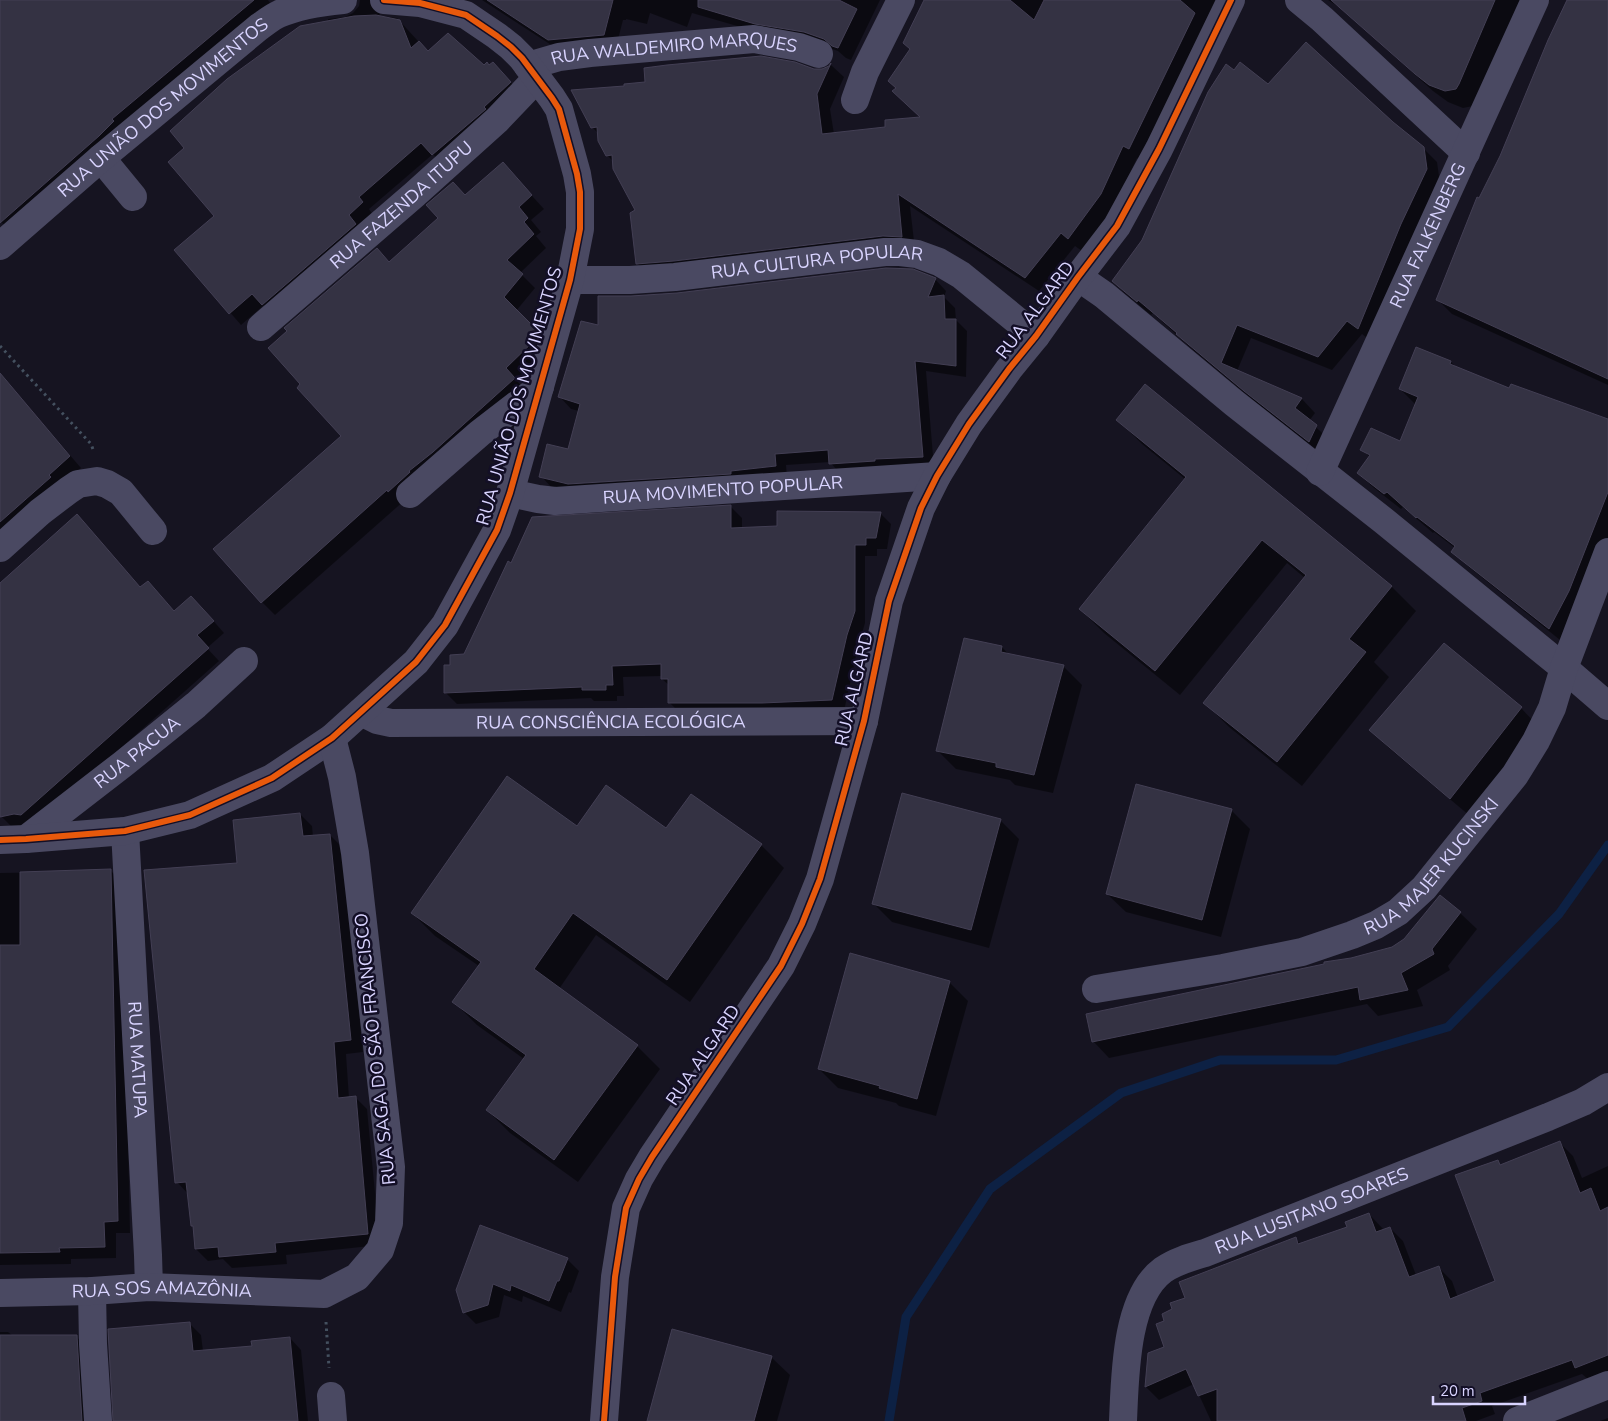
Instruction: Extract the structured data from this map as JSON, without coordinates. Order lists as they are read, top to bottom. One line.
{"streets":{"street":["RUA WALDEMIRO MARQUES","RUA UNIÃO DOS MOVIMENTOS","RUA FAZENDA ITUPU","RUA FALKENBERG","RUA CULTURA POPULAR","RUA ALGARD","RUA MOVIMENTO POPULAR","RUA CONSCIÊNCIA ECOLÓGICA","RUA PACUA","RUA MAJER KUCINSKI","RUA SAGA DO SÃO FRANCISCO","RUA MATUPA","RUA LUSITANO SOARES","RUA SOS AMAZÔNIA"]},"crossings":[["RUA WALDEMIRO MARQUES","RUA UNIÃO DOS MOVIMENTOS"],["RUA WALDEMIRO MARQUES","RUA FAZENDA ITUPU"],["RUA UNIÃO DOS MOVIMENTOS","RUA FAZENDA ITUPU"],["RUA UNIÃO DOS MOVIMENTOS","RUA CULTURA POPULAR"],["RUA UNIÃO DOS MOVIMENTOS","RUA MOVIMENTO POPULAR"],["RUA UNIÃO DOS MOVIMENTOS","RUA CONSCIÊNCIA ECOLÓGICA"],["RUA UNIÃO DOS MOVIMENTOS","RUA PACUA"],["RUA UNIÃO DOS MOVIMENTOS","RUA SAGA DO SÃO FRANCISCO"],["RUA UNIÃO DOS MOVIMENTOS","RUA MATUPA"],["RUA CULTURA POPULAR","RUA ALGARD"],["RUA ALGARD","RUA MOVIMENTO POPULAR"],["RUA ALGARD","RUA CONSCIÊNCIA ECOLÓGICA"],["RUA SAGA DO SÃO FRANCISCO","RUA SOS AMAZÔNIA"],["RUA MATUPA","RUA SOS AMAZÔNIA"]],"scale_bar":"20 m"}
